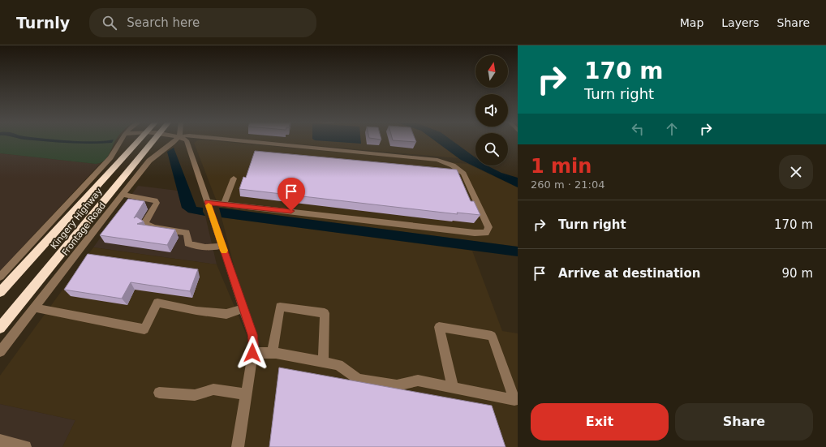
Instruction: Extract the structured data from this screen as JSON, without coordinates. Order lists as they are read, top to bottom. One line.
{"streets":{"highway":["Kingery Highway"],"street":["Frontage Road"]},"north":"top","page":{"header":"Turnly","search":"Search here","nav":["Map","Layers","Share"],"turn":["170 m","Turn right"],"heading":["1 min","260 m · 21:04"],"list":[{"name":"Turn right","value":"170 m"},{"name":"Arrive at destination","value":"90 m"}],"buttons":["Exit","Share"]}}
